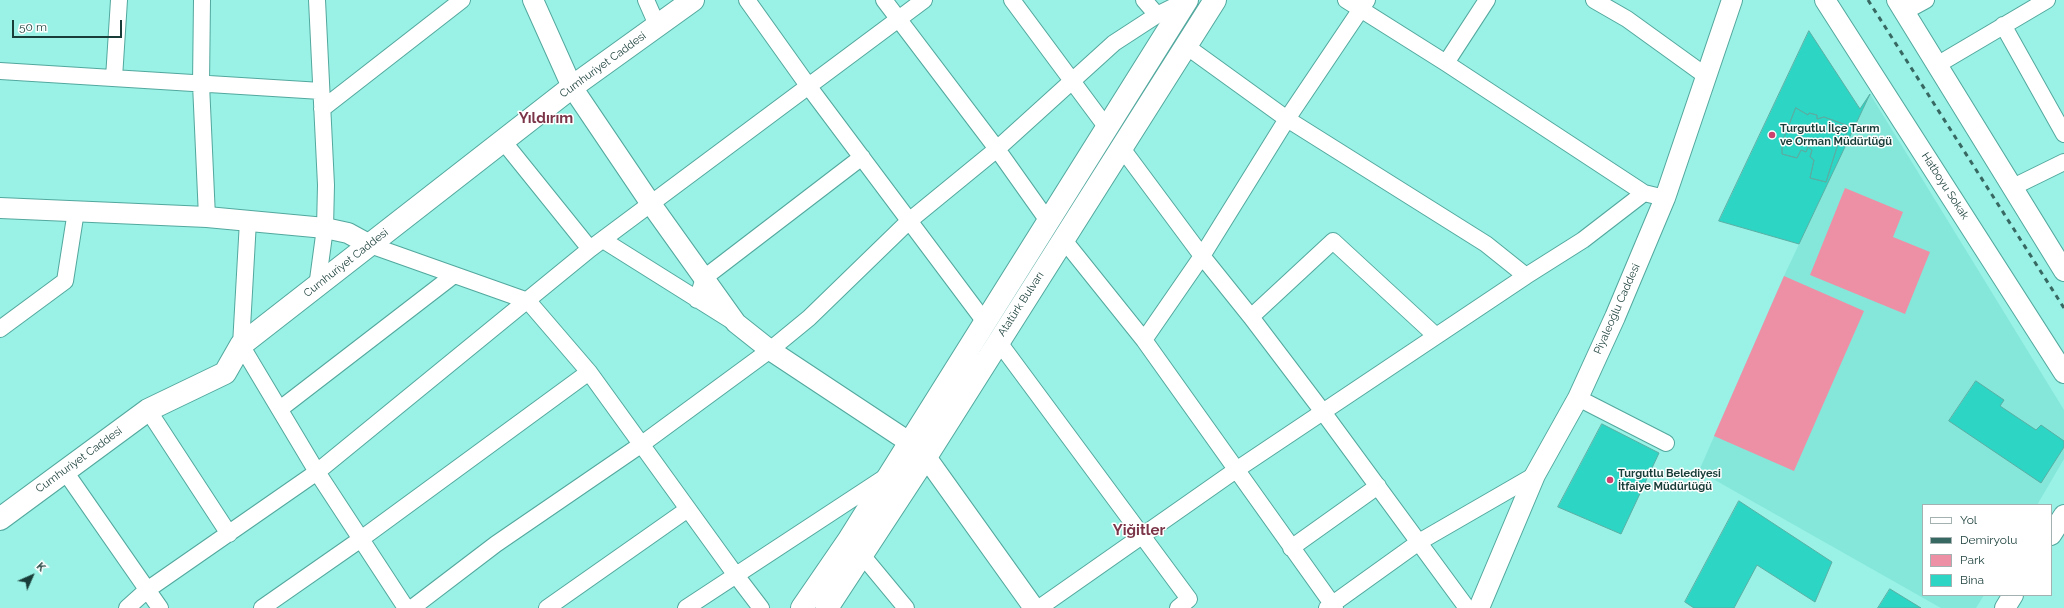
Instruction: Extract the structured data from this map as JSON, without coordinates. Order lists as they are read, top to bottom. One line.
{"streets":{"main road":["Cumhuriyet Caddesi","Atatürk Bulvarı"],"street":["Hatboyu Sokak","Piyaleoğlu Caddesi"]},"districts":["Yıldırım","Yiğitler"],"places":["Turgutlu İlçe Tarım ve Orman Müdürlüğü","Turgutlu Belediyesi İtfaiye Müdürlüğü"],"legend":["Yol","Demiryolu","Park","Bina"],"scale_bar":"50 m","north":"top right"}
